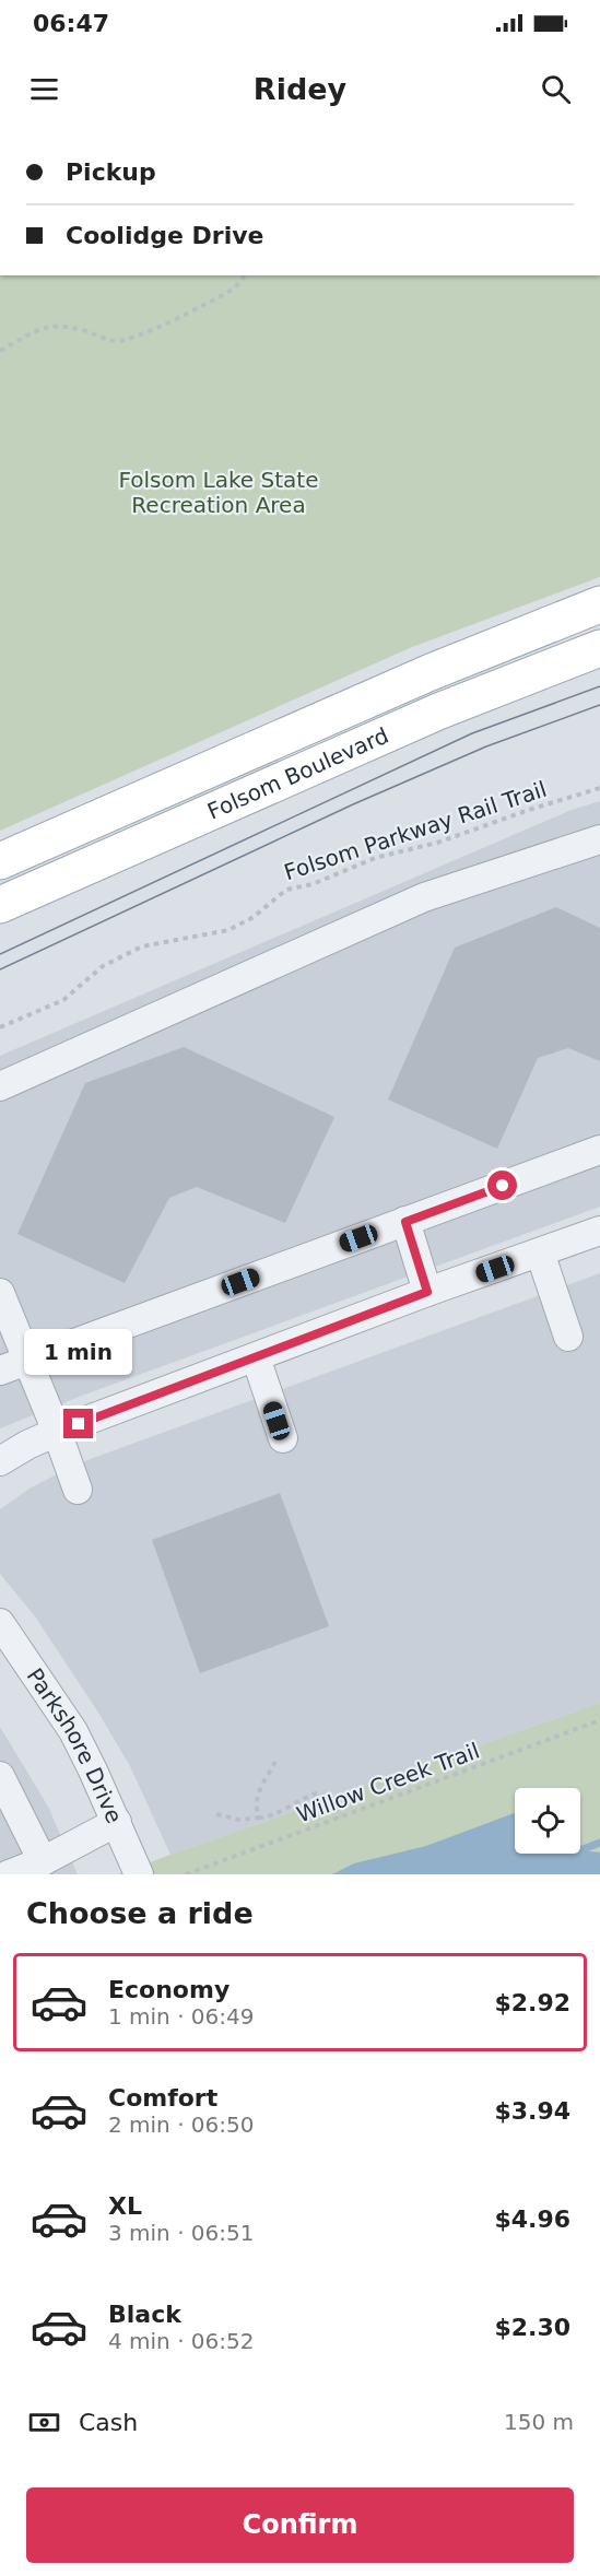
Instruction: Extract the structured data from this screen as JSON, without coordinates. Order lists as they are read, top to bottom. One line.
{"streets":{"main road":["Folsom Boulevard"],"street":["Parkshore Drive"],"path":["Folsom Parkway Rail Trail","Willow Creek Trail"]},"parks":["Folsom Lake State Recreation Area"],"page":{"status":"06:47","header":"Ridey","banner":["Pickup","Coolidge Drive"],"bubble":"1 min","heading":"Choose a ride","list":[{"name":"Economy","note":"1 min · 06:49","value":"$2.92"},{"name":"Comfort","note":"2 min · 06:50","value":"$3.94"},{"name":"XL","note":"3 min · 06:51","value":"$4.96"},{"name":"Black","note":"4 min · 06:52","value":"$2.30"}],"pay":["Cash","150 m"],"buttons":"Confirm"}}
